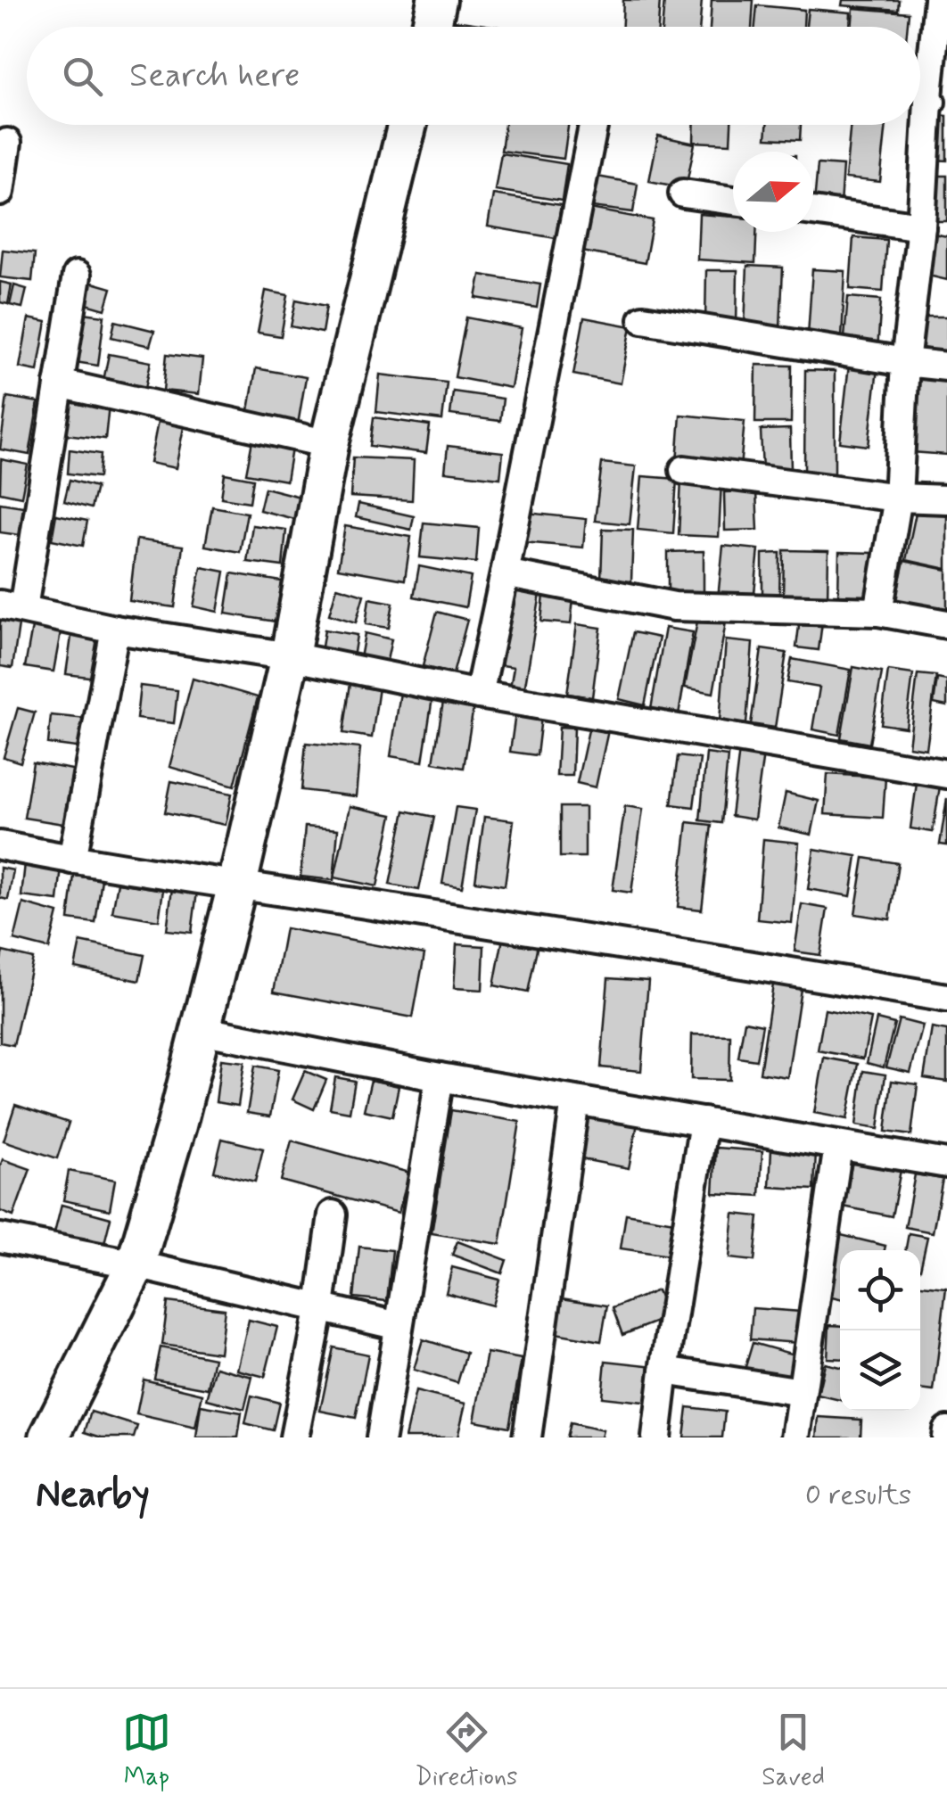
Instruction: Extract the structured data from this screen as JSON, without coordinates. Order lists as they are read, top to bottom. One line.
{"north":"right","page":{"search":"Search here","heading":["Nearby","0 results"],"nav":["Map","Directions","Saved"]}}
